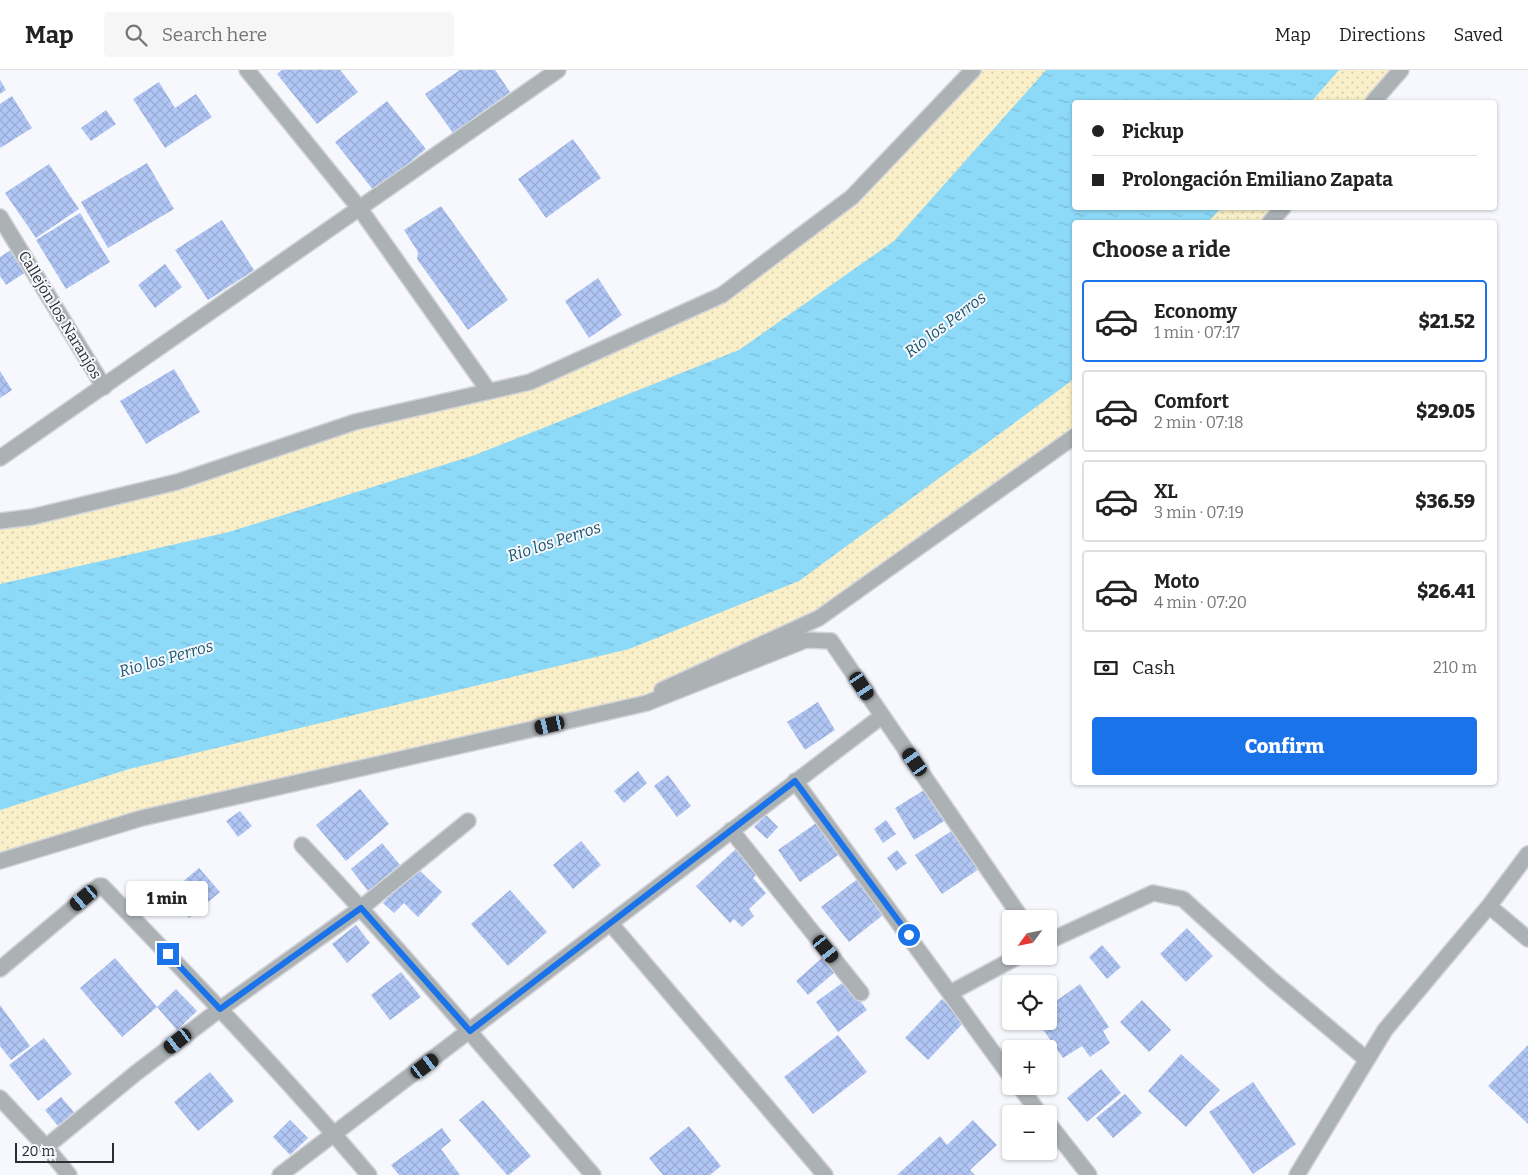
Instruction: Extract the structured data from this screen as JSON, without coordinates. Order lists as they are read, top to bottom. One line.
{"streets":{"street":["Callejón los Naranjos"]},"water":["Rio los Perros"],"scale_bar":"20 m","north":"bottom left","page":{"header":"Map","search":"Search here","nav":["Map","Directions","Saved"],"banner":["Pickup","Prolongación Emiliano Zapata"],"heading":"Choose a ride","list":[{"name":"Economy","note":"1 min · 07:17","value":"$21.52"},{"name":"Comfort","note":"2 min · 07:18","value":"$29.05"},{"name":"XL","note":"3 min · 07:19","value":"$36.59"},{"name":"Moto","note":"4 min · 07:20","value":"$26.41"}],"pay":["Cash","210 m"],"buttons":"Confirm","bubble":"1 min","map_buttons":["+","−"],"scale":"20 m"}}
